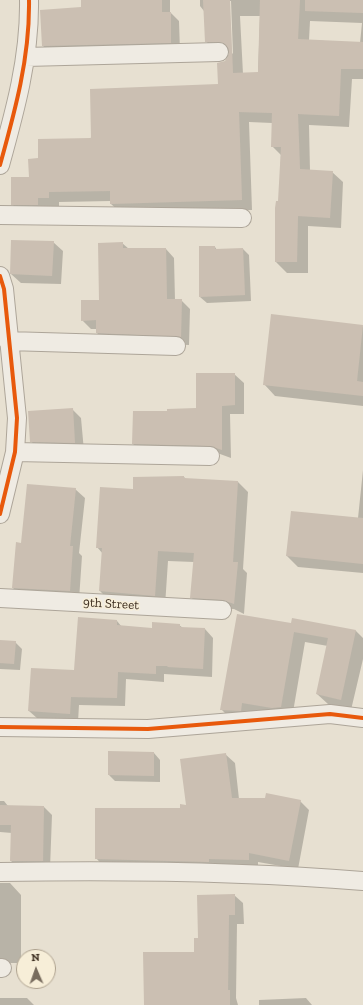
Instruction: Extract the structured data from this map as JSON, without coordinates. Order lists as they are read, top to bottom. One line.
{"streets":{"street":["9th Street"]},"north":"top"}
